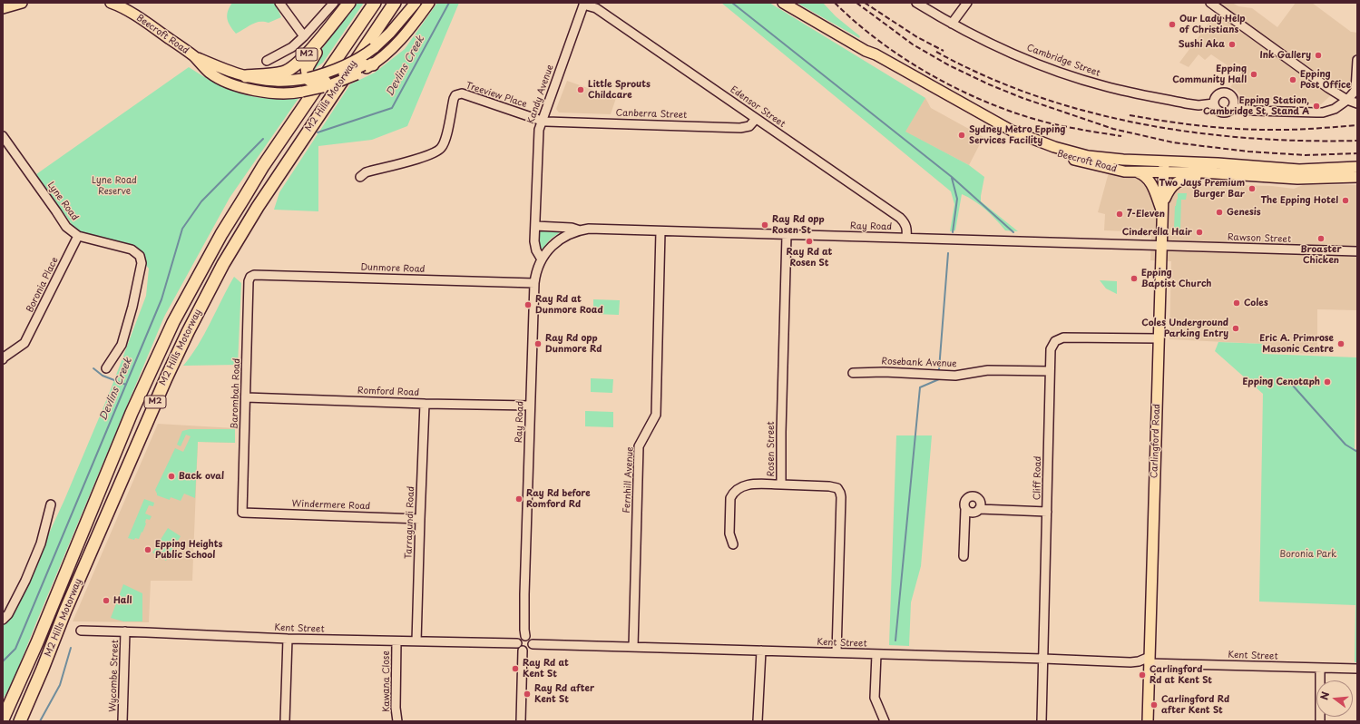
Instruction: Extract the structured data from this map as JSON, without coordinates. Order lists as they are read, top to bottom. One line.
{"streets":{"highway":["M2","M2 Hills Motorway"],"main road":["Beecroft Road","Carlingford Road"],"street":["Cambridge Street","Kandy Avenue","Treeview Place","Edensor Street","Canberra Street","Lyne Road","Ray Road","Rawson Street","Dunmore Road","Boronia Place","Rosebank Avenue","Romford Road","Barombah Road","Rosen Street","Cliff Road","Fernhill Avenue","Windermere Road","Tarragundi Road","Kent Street","Wycombe Street","Kawana Close"]},"crossings":[["Beecroft Road","M2"],["Beecroft Road","Carlingford Road"],["Kandy Avenue","Treeview Place"],["Kandy Avenue","Edensor Street"],["Kandy Avenue","Canberra Street"],["Kandy Avenue","Ray Road"],["Treeview Place","Canberra Street"],["Edensor Street","Canberra Street"],["Edensor Street","Ray Road"],["Lyne Road","Boronia Place"],["Ray Road","Rawson Street"],["Ray Road","Dunmore Road"],["Ray Road","Romford Road"],["Ray Road","Carlingford Road"],["Ray Road","Rosen Street"],["Ray Road","Fernhill Avenue"],["Ray Road","Kent Street"],["Rawson Street","Carlingford Road"],["Dunmore Road","Barombah Road"],["Rosebank Avenue","Cliff Road"],["Romford Road","Barombah Road"],["Romford Road","Tarragundi Road"],["Barombah Road","Windermere Road"],["Carlingford Road","Cliff Road"],["Carlingford Road","Kent Street"],["Rosen Street","Kent Street"],["Cliff Road","Kent Street"],["Fernhill Avenue","Kent Street"],["Windermere Road","Tarragundi Road"],["Tarragundi Road","Kent Street"],["Kent Street","Wycombe Street"],["Kent Street","Kawana Close"]],"water":["Devlins Creek"],"parks":["Lyne Road Reserve","Boronia Park"],"places":["Our Lady Help of Christians","Sushi Aka","Ink Gallery","Epping Community Hall","Epping Post Office","Little Sprouts Childcare","Epping Station, Cambridge St, Stand A","Sydney Metro Epping Services Facility","Two Jays Premium Burger Bar","The Epping Hotel","Genesis","7-Eleven","Ray Rd opp Rosen St","Cinderella Hair","Broaster Chicken","Ray Rd at Rosen St","Epping Baptist Church","Coles","Ray Rd at Dunmore Road","Coles Underground Parking Entry","Ray Rd opp Dunmore Rd","Eric A. Primrose Masonic Centre","Epping Cenotaph","Back oval","Ray Rd before Romford Rd","Epping Heights Public School","Hall","Ray Rd at Kent St","Carlingford Rd at Kent St","Ray Rd after Kent St","Carlingford Rd after Kent St"],"north":"left"}
